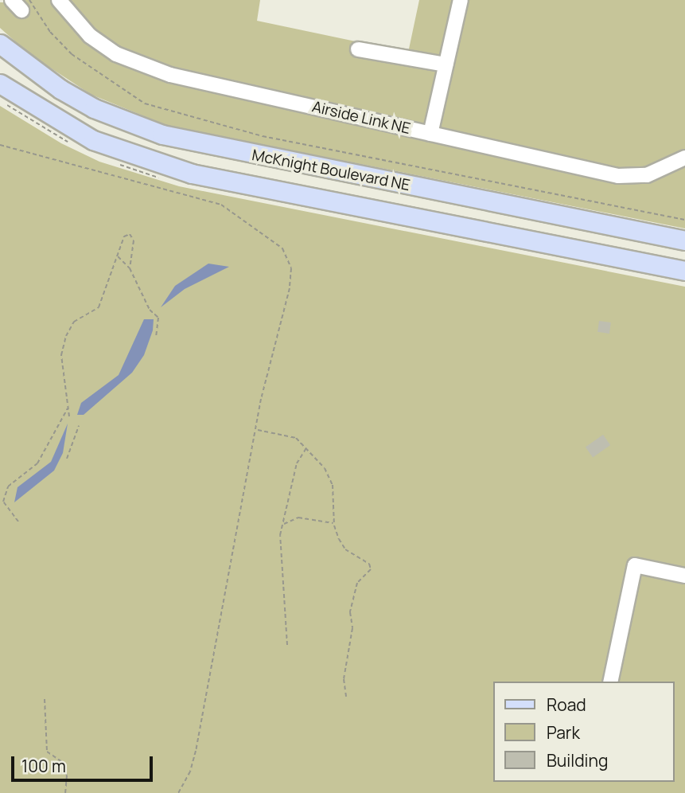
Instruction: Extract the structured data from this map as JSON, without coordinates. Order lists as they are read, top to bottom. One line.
{"streets":{"main road":["McKnight Boulevard NE"],"street":["Airside Link NE"]},"legend":["Road","Park","Building"],"scale_bar":"100 m"}
